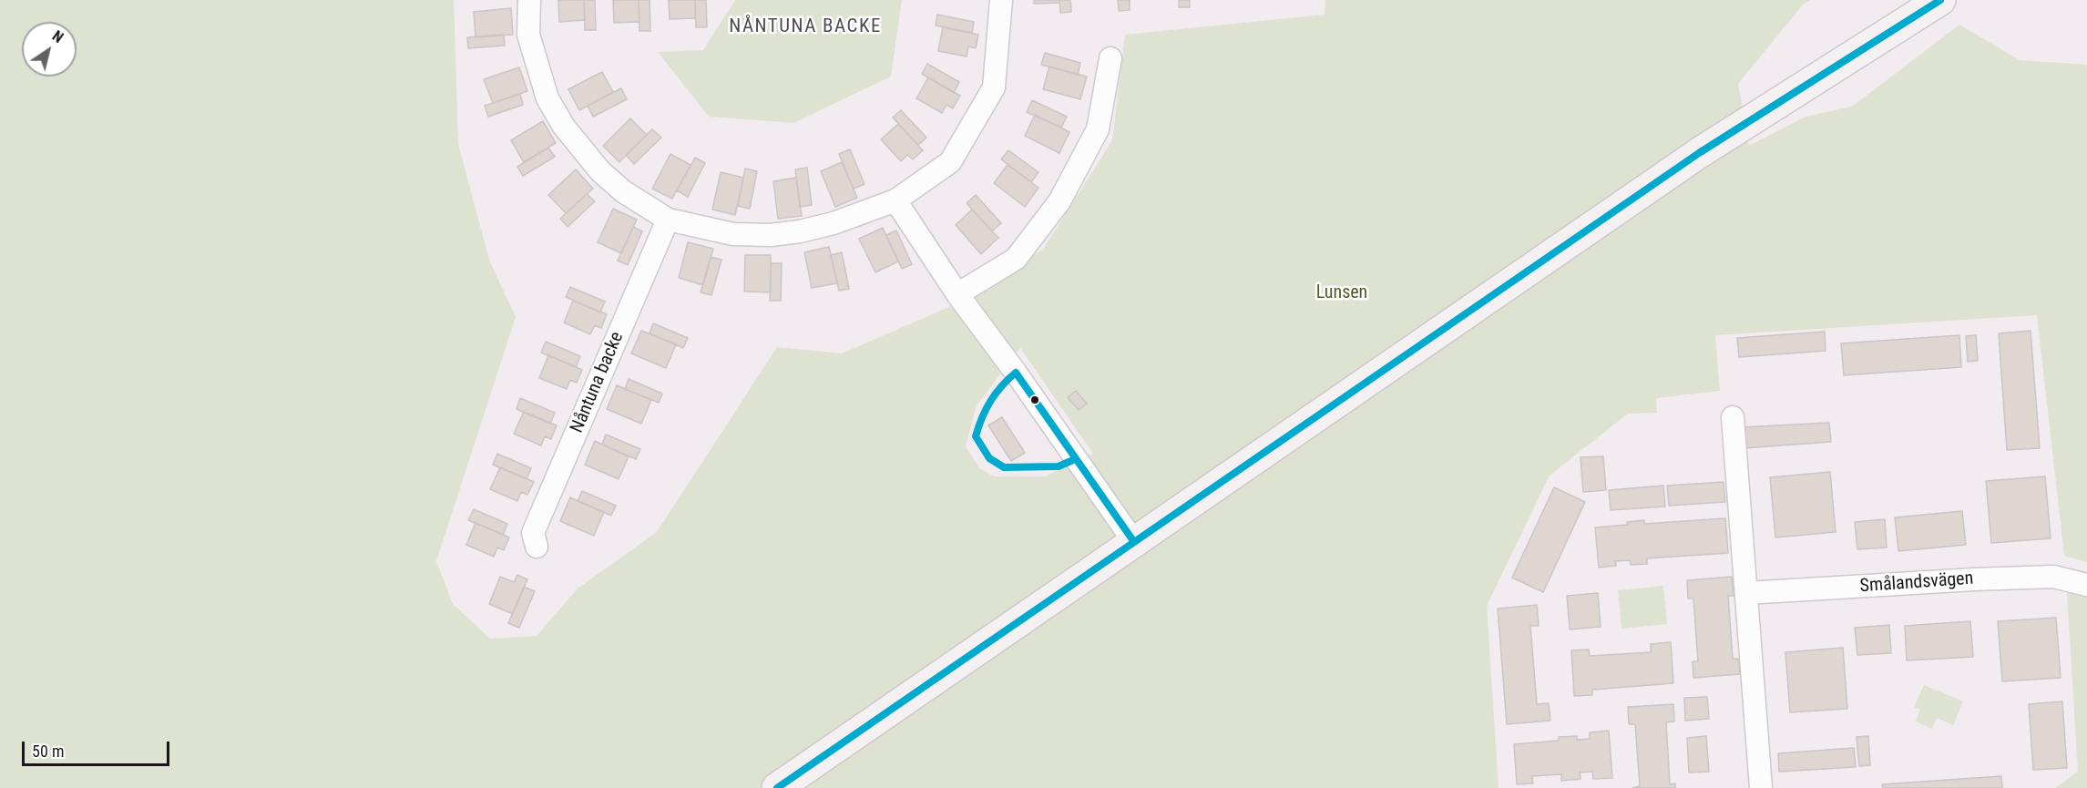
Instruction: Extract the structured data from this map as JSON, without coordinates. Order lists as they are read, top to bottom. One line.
{"streets":{"street":["Nåntuna backe","Smålandsvägen"]},"districts":["NÅNTUNA BACKE"],"parks":["Lunsen"],"scale_bar":"50 m","north":"top right"}
